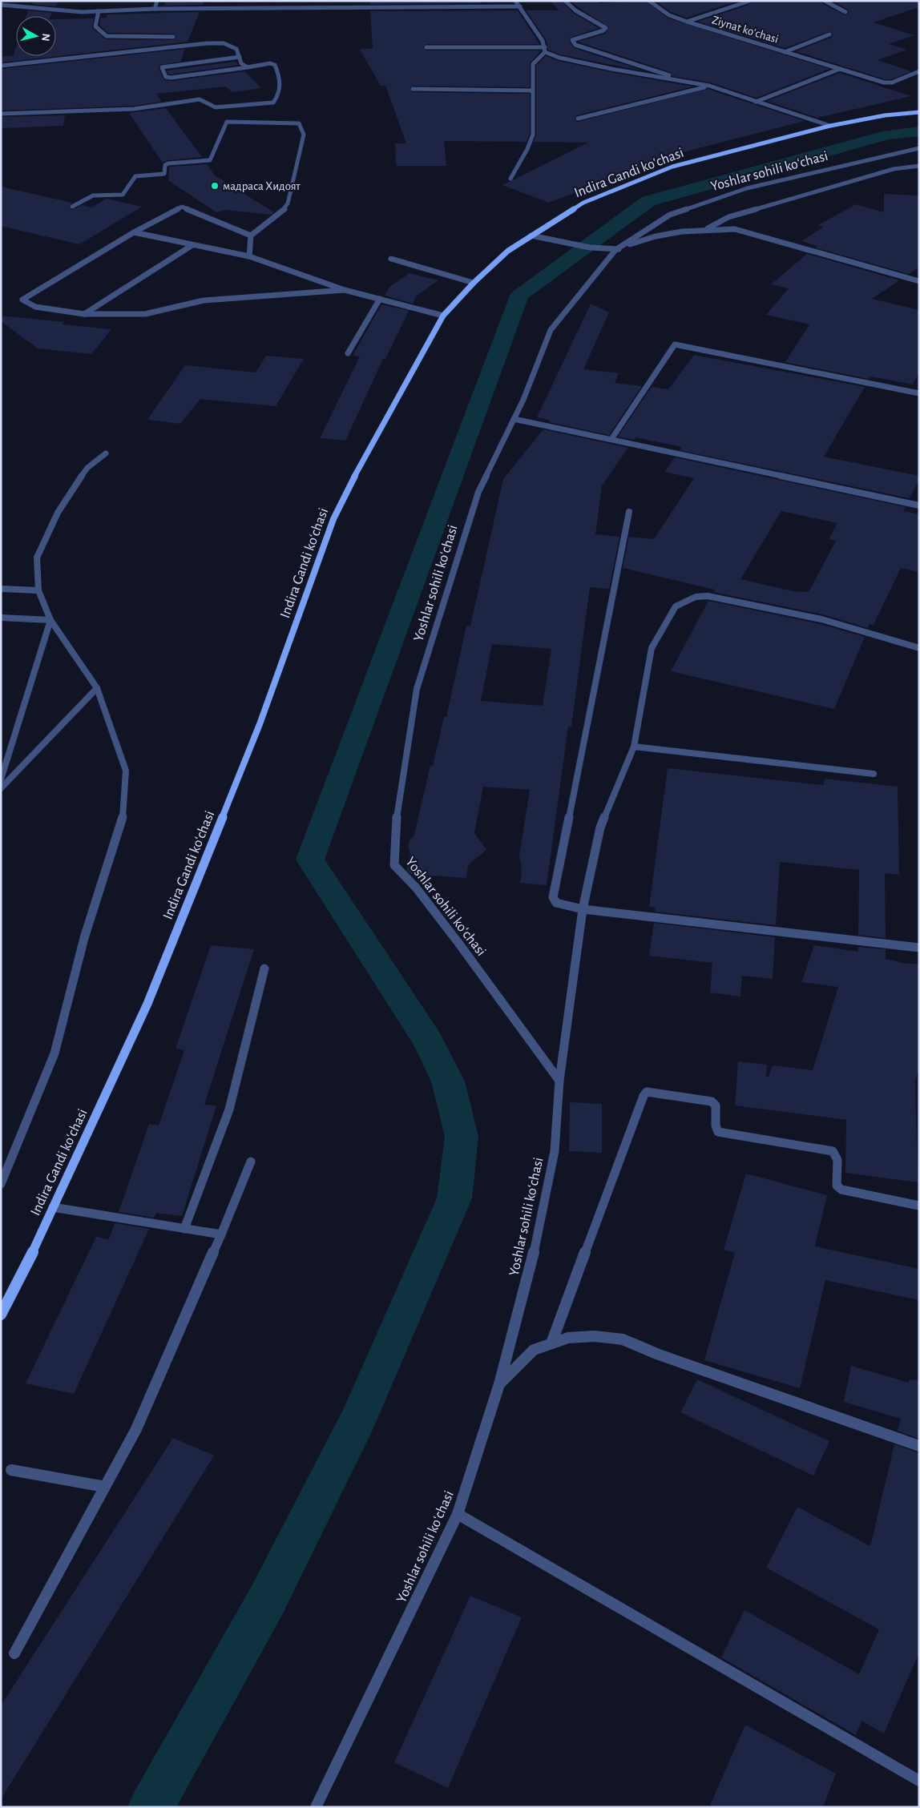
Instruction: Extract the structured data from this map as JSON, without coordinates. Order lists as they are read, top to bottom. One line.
{"streets":{"street":["Ziynat koʻchasi","Yoshlar sohili koʻchasi","Indira Gandi koʻchasi"]},"places":["мадраса Хидоят"],"north":"right"}
